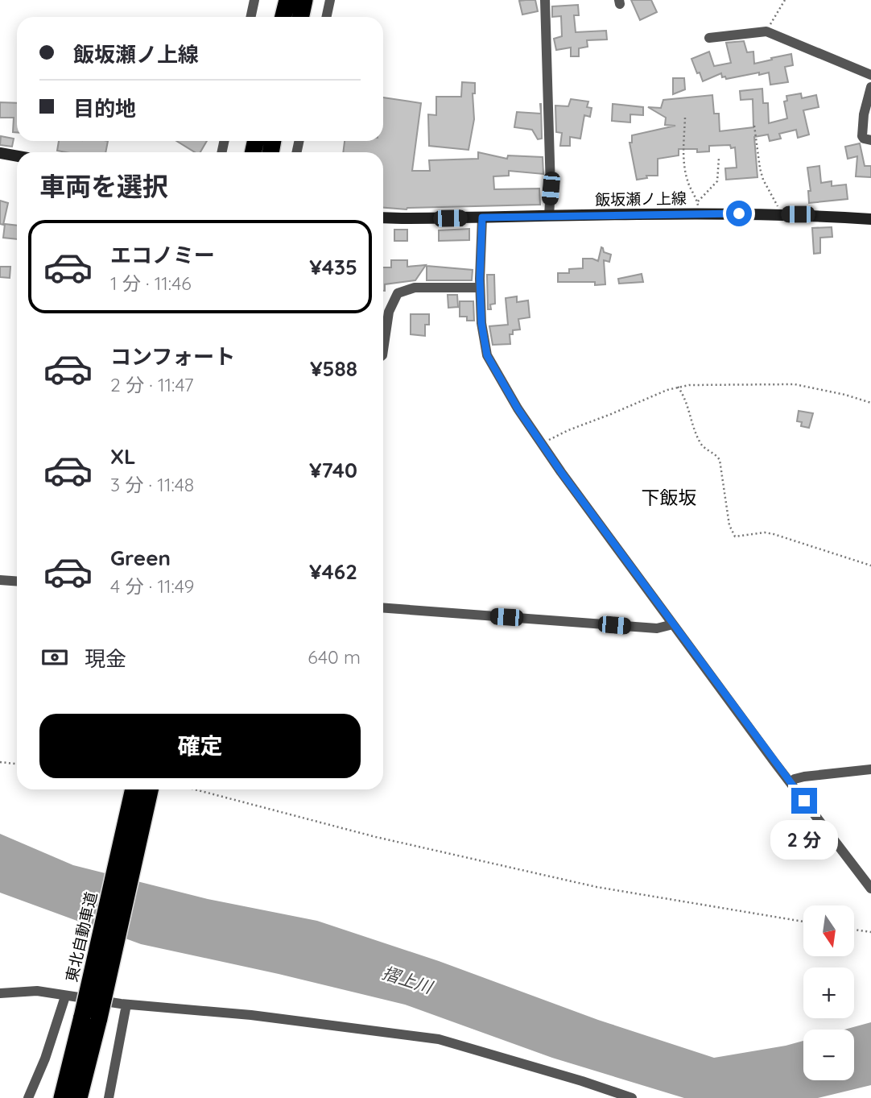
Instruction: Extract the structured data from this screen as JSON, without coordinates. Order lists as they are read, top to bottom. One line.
{"streets":{"highway":["東北自動車道"],"main road":["飯坂瀬ノ上線"]},"districts":["下飯坂"],"water":["摺上川"],"north":"bottom","page":{"banner":["飯坂瀬ノ上線","目的地"],"heading":"車両を選択","list":[{"name":"エコノミー","note":"1 分 · 11:46","value":"¥435"},{"name":"コンフォート","note":"2 分 · 11:47","value":"¥588"},{"name":"XL","note":"3 分 · 11:48","value":"¥740"},{"name":"Green","note":"4 分 · 11:49","value":"¥462"}],"pay":["現金","640 m"],"buttons":"確定","bubble":"2 分","map_buttons":["+","−"]}}
